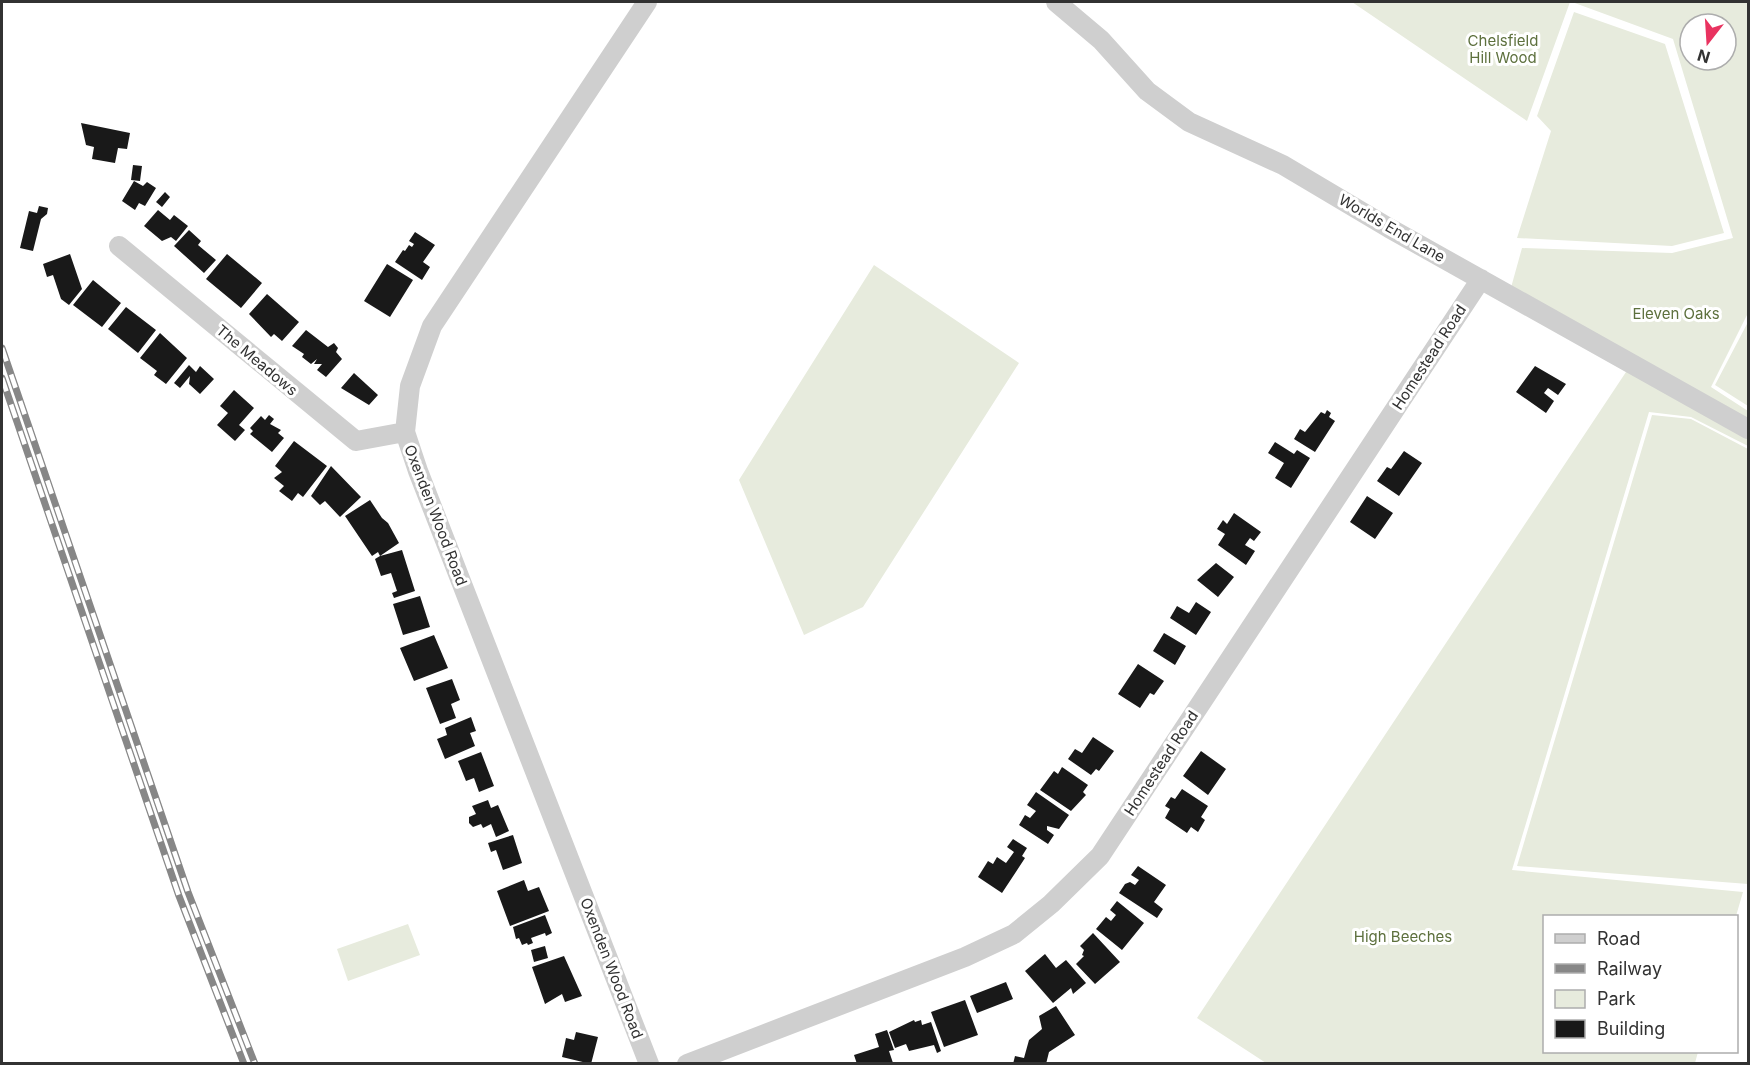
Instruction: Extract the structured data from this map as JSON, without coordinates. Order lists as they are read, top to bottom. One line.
{"streets":{"street":["Worlds End Lane","Homestead Road","The Meadows","Oxenden Wood Road"]},"crossings":[["Worlds End Lane","Homestead Road"],["The Meadows","Oxenden Wood Road"]],"parks":["Chelsfield Hill Wood","Eleven Oaks","High Beeches"],"legend":["Road","Railway","Park","Building"],"north":"bottom"}
